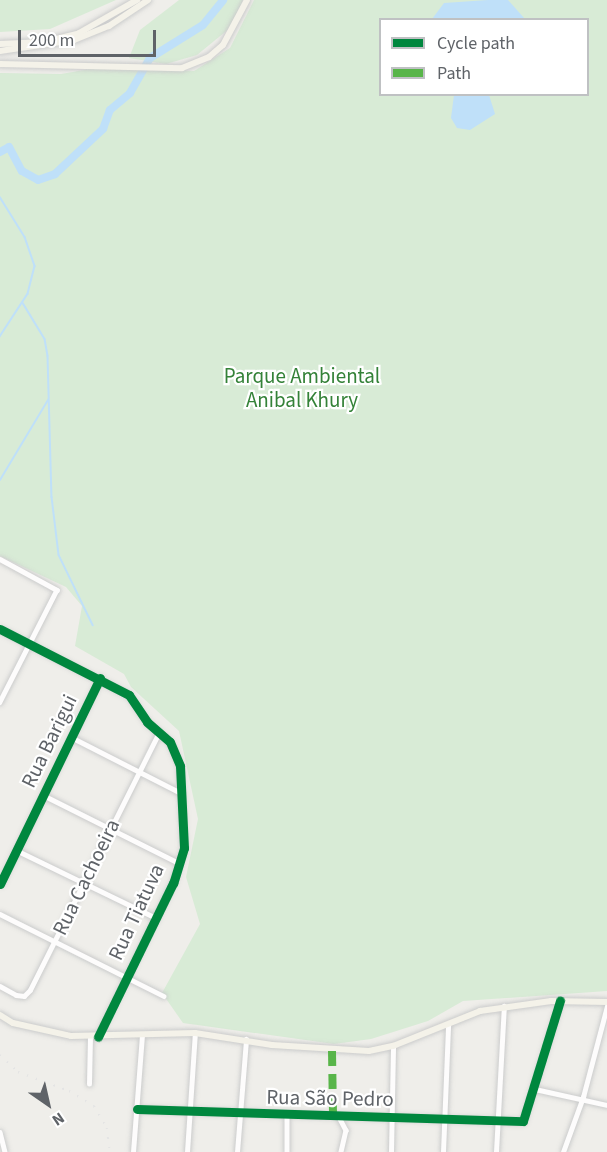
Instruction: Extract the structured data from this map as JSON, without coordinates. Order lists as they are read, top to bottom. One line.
{"streets":{"street":["Rua Barigui","Rua Cachoeira","Rua Tiatuva","Rua São Pedro"]},"crossings":[["Rua Barigui","Rua Tiatuva"],["Rua Cachoeira","Rua Tiatuva"]],"parks":["Parque Ambiental Anibal Khury"],"legend":["Cycle path","Path"],"scale_bar":"200 m","north":"bottom right"}
